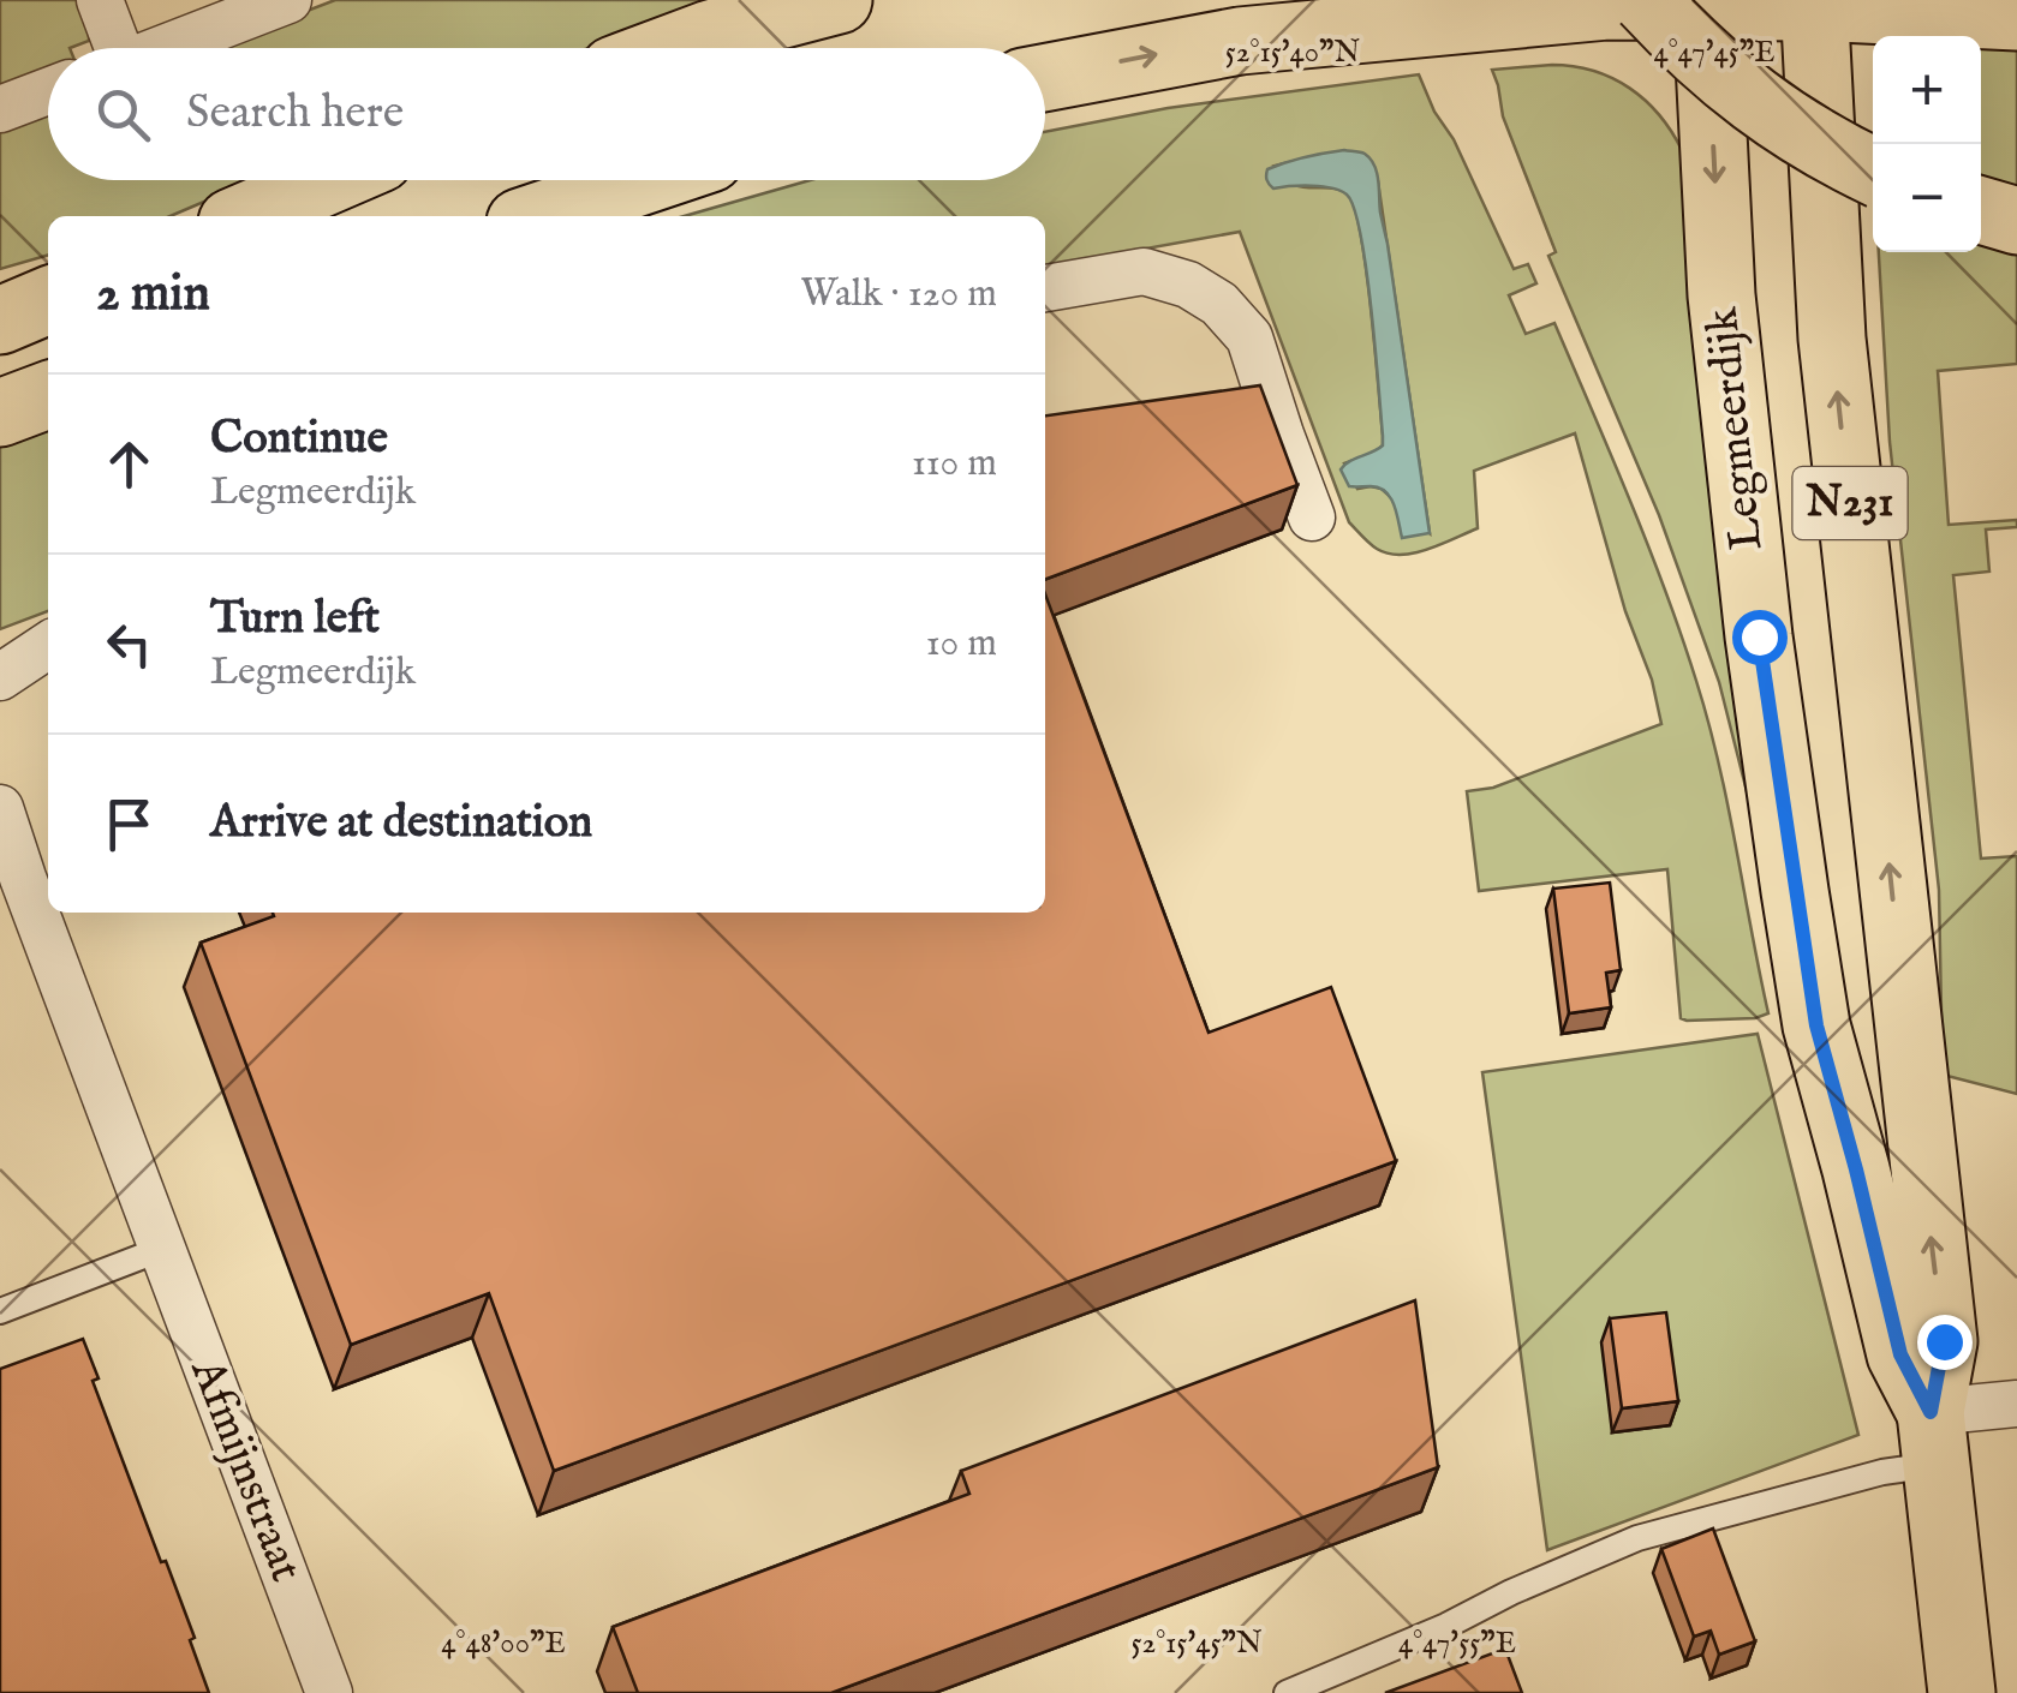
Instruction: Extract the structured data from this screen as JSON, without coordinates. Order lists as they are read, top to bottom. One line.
{"streets":{"main road":["Legmeerdijk","N231"],"street":["Afmijnstraat"]},"page":{"map_buttons":["+","−"],"search":"Search here","heading":["2 min","Walk · 120 m"],"list":[["Continue","Legmeerdijk","110 m"],["Turn left","Legmeerdijk","10 m"],"Arrive at destination"]},"coordinates":["4°47'45\"E","52°15'40\"N","4°48'00\"E","52°15'45\"N","4°47'55\"E"]}
